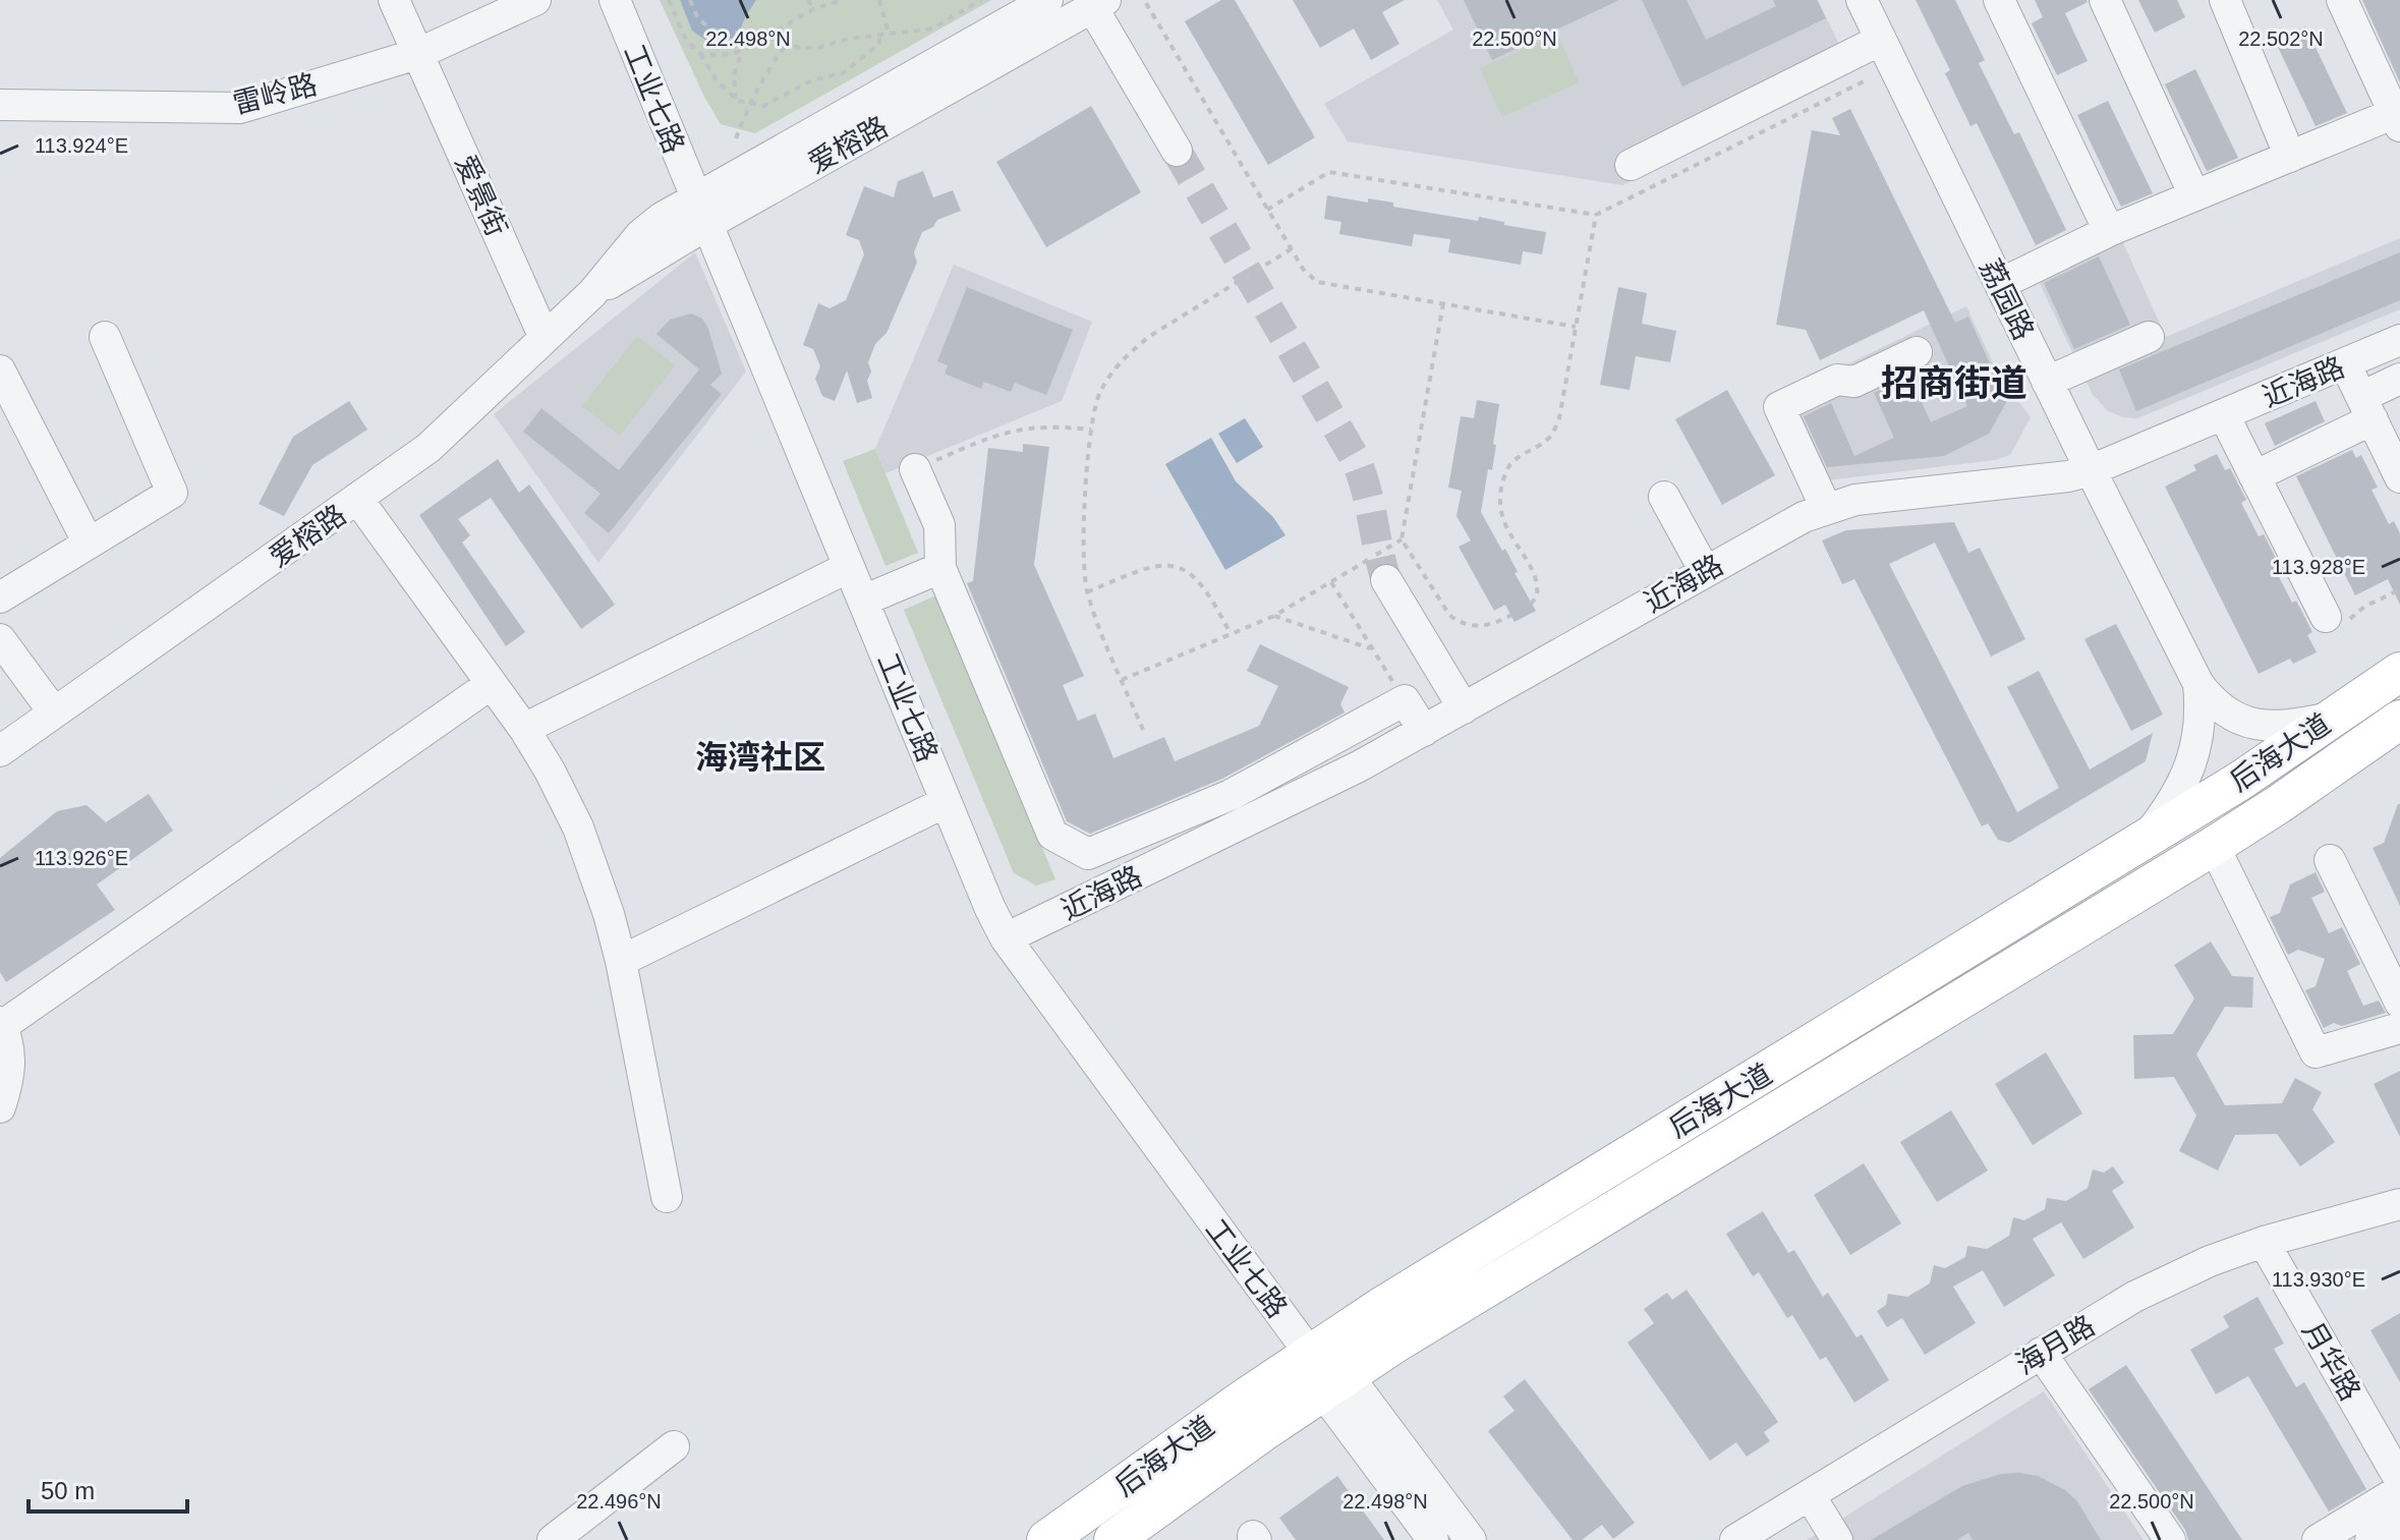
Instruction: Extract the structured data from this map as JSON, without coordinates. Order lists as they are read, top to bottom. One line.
{"streets":{"main road":["后海大道"],"street":["雷岭路","工业七路","爱榕路","爱景街","荔园路","近海路","海月路","月华路"]},"crossings":[["雷岭路","爱景街"],["工业七路","爱榕路"],["工业七路","近海路"],["工业七路","后海大道"],["爱榕路","爱景街"],["荔园路","近海路"],["荔园路","后海大道"],["海月路","月华路"]],"districts":["招商街道","海湾社区"],"scale_bar":"50 m","coordinates":["22.498°N","22.500°N","22.502°N","113.924°E","113.928°E","113.926°E","113.930°E","22.496°N"]}
